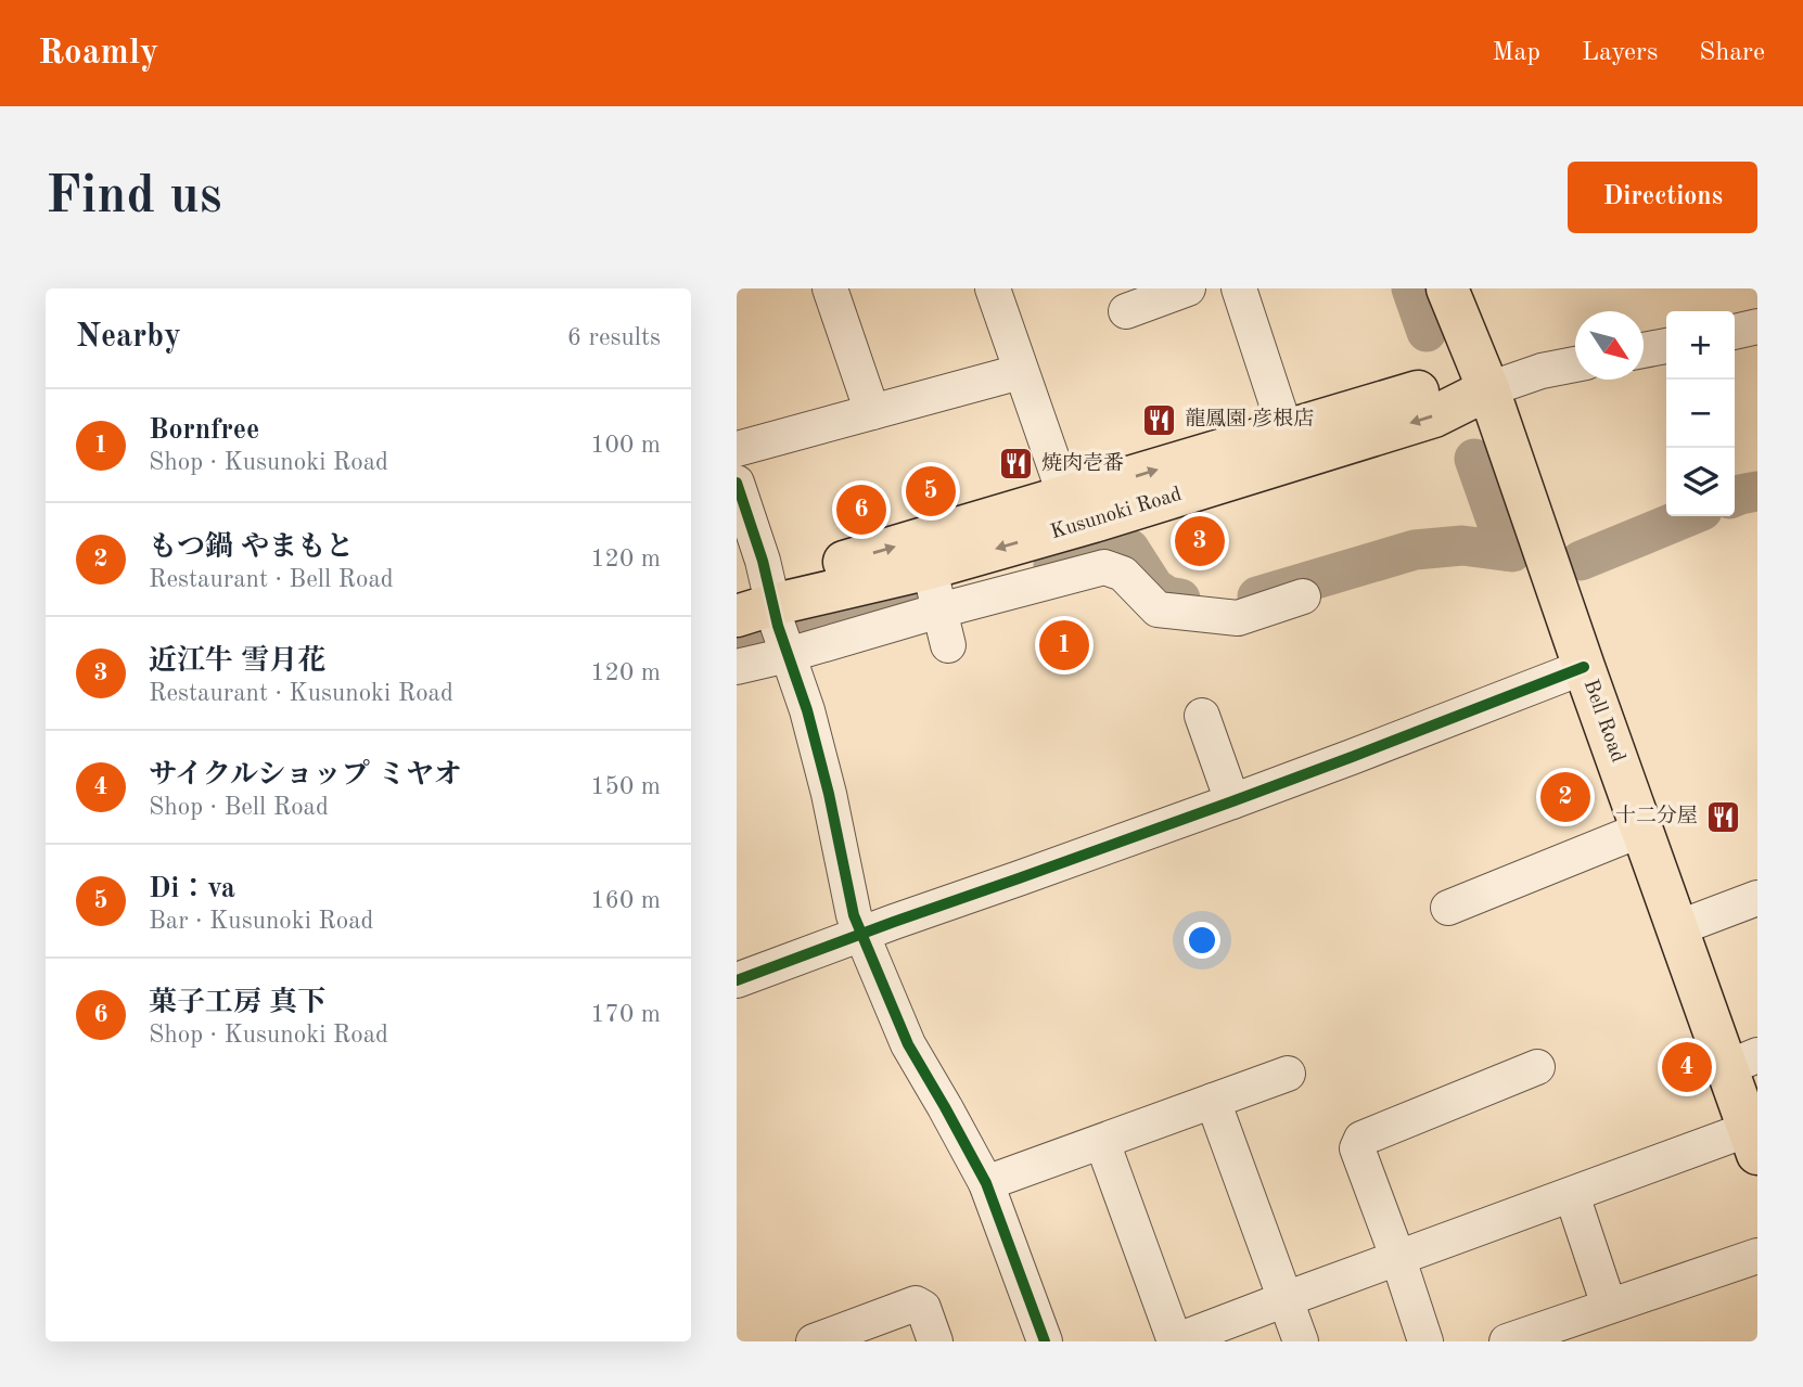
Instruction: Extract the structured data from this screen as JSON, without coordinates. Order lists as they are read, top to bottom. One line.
{"streets":{"main road":["Kusunoki Road","Bell Road"]},"crossings":[["Kusunoki Road","Bell Road"]],"places":{"restaurant":["龍鳳園 彦根店","焼肉壱番","十二分屋"]},"north":"bottom right","page":{"header":"Roamly","nav":["Map","Layers","Share"],"buttons":"Directions","title":"Find us","heading":["Nearby","6 results"],"map_buttons":["+","−"],"list":[{"mark":"1","name":"Bornfree","note":"Shop · Kusunoki Road","value":"100 m"},{"mark":"2","name":"もつ鍋 やまもと","note":"Restaurant · Bell Road","value":"120 m"},{"mark":"3","name":"近江牛 雪月花","note":"Restaurant · Kusunoki Road","value":"120 m"},{"mark":"4","name":"サイクルショップ ミヤオ","note":"Shop · Bell Road","value":"150 m"},{"mark":"5","name":"Di：va","note":"Bar · Kusunoki Road","value":"160 m"},{"mark":"6","name":"菓子工房 真下","note":"Shop · Kusunoki Road","value":"170 m"}],"pins":["5","6","3","1","2","4"]}}
